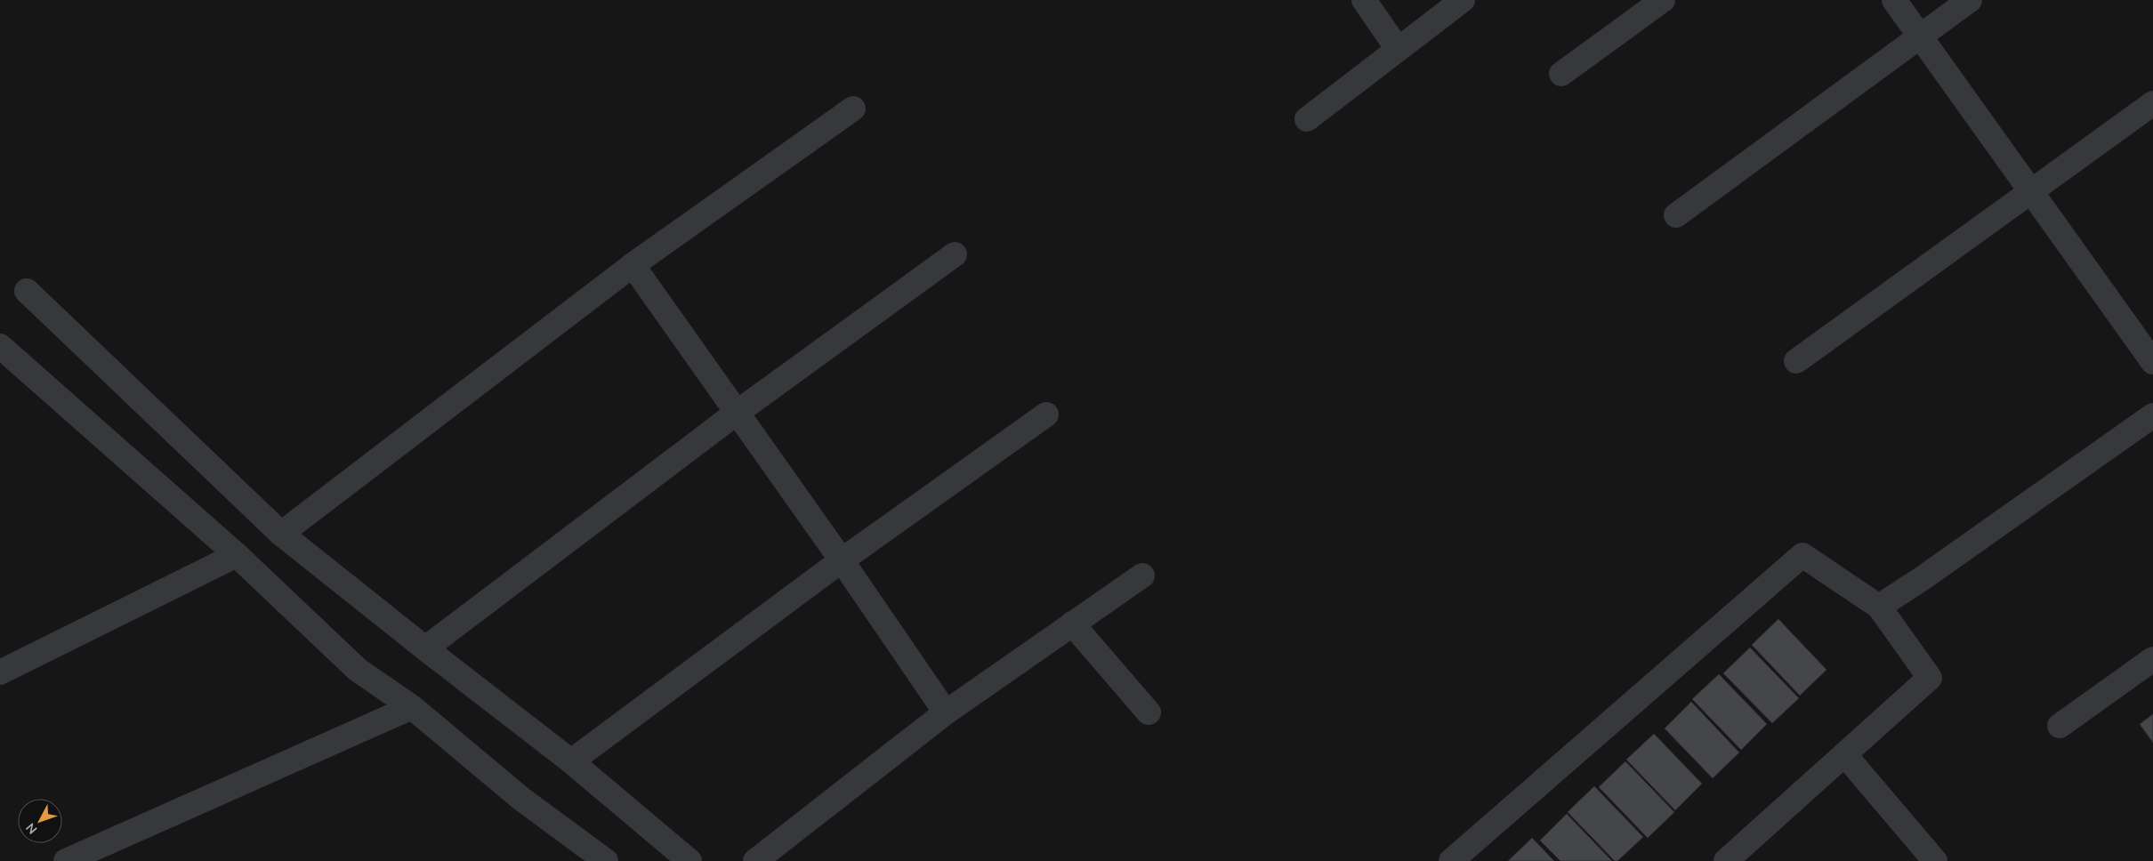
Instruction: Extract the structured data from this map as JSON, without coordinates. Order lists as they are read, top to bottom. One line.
{"north":"bottom left"}
